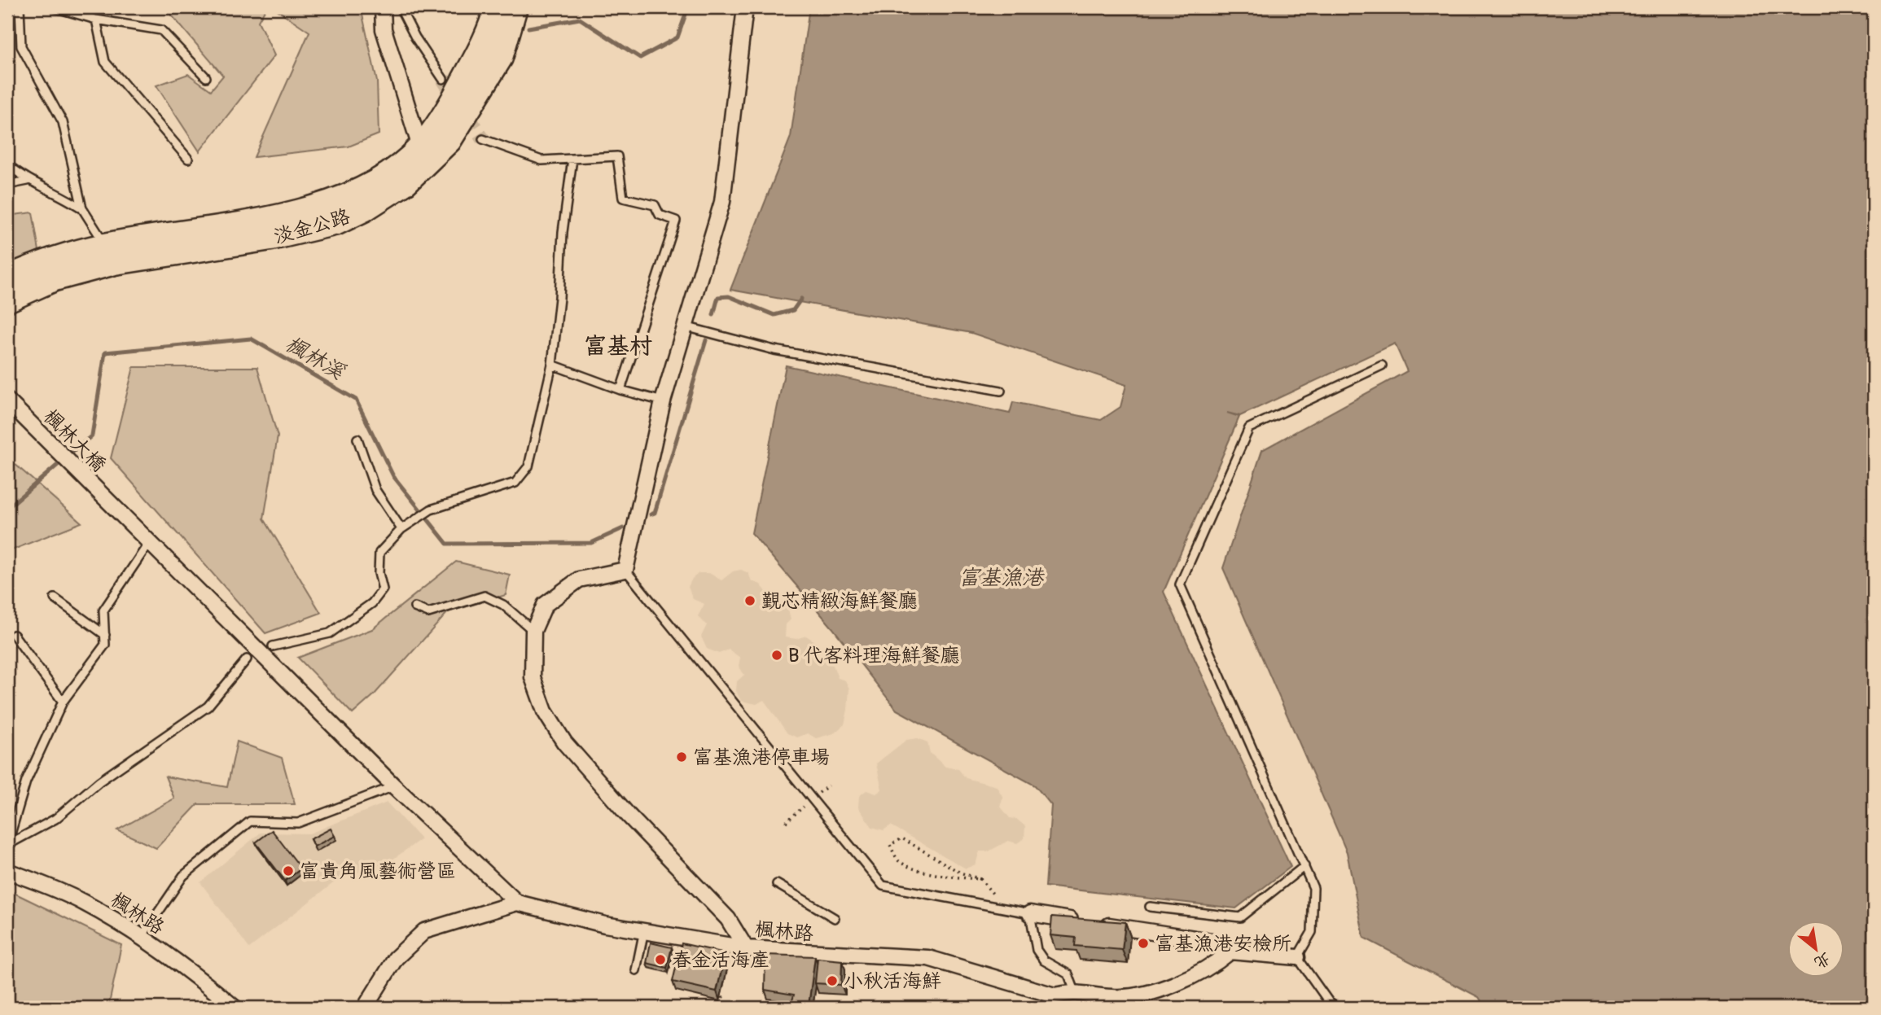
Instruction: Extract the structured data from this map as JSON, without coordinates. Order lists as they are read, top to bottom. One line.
{"streets":{"main road":["淡金公路"],"street":["楓林大橋","楓林路"]},"crossings":[["楓林大橋","楓林路"]],"districts":["富基村"],"water":["楓林溪","富基漁港"],"places":["覲芯精緻海鮮餐廳","B 代客料理海鮮餐廳","富基漁港停車場","富貴角風藝術營區","富基漁港安檢所","春金活海產","小秋活海鮮"],"north":"bottom right"}
